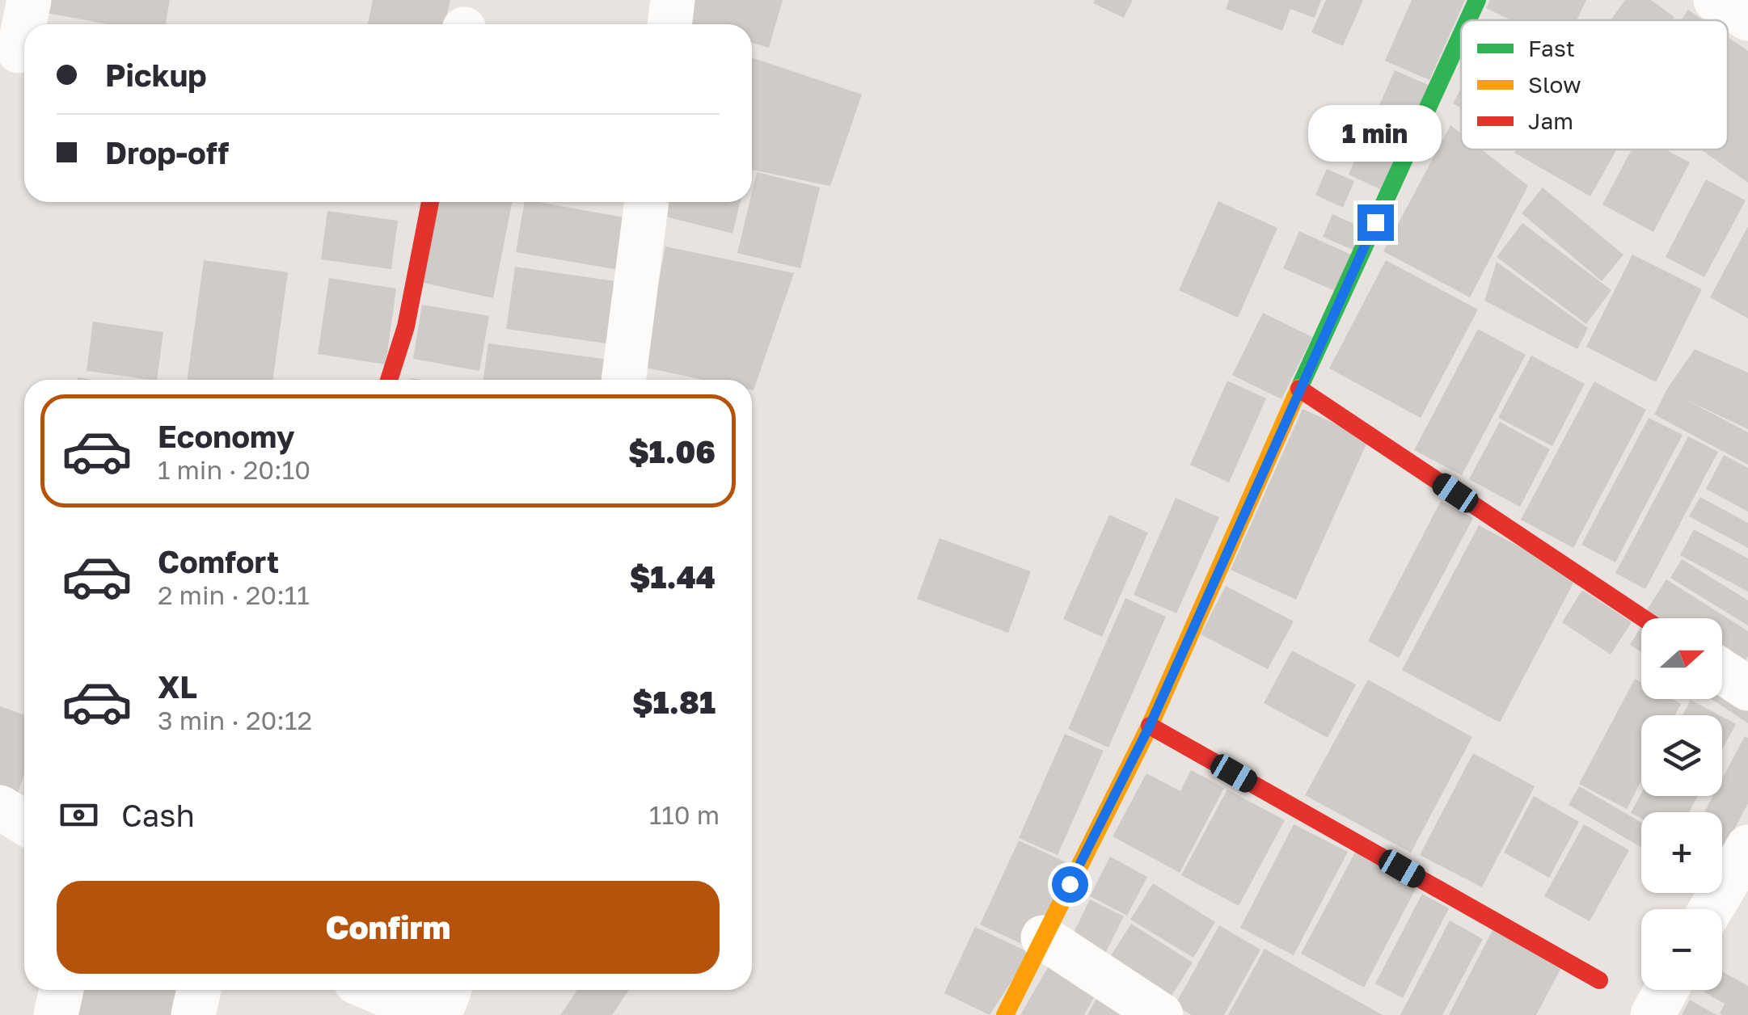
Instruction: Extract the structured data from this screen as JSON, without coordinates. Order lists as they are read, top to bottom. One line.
{"legend":["Fast","Slow","Jam"],"north":"right","page":{"banner":["Pickup","Drop-off"],"bubble":"1 min","list":[{"name":"Economy","note":"1 min · 20:10","value":"$1.06"},{"name":"Comfort","note":"2 min · 20:11","value":"$1.44"},{"name":"XL","note":"3 min · 20:12","value":"$1.81"}],"map_buttons":["+","−"],"pay":["Cash","110 m"],"buttons":"Confirm"}}
